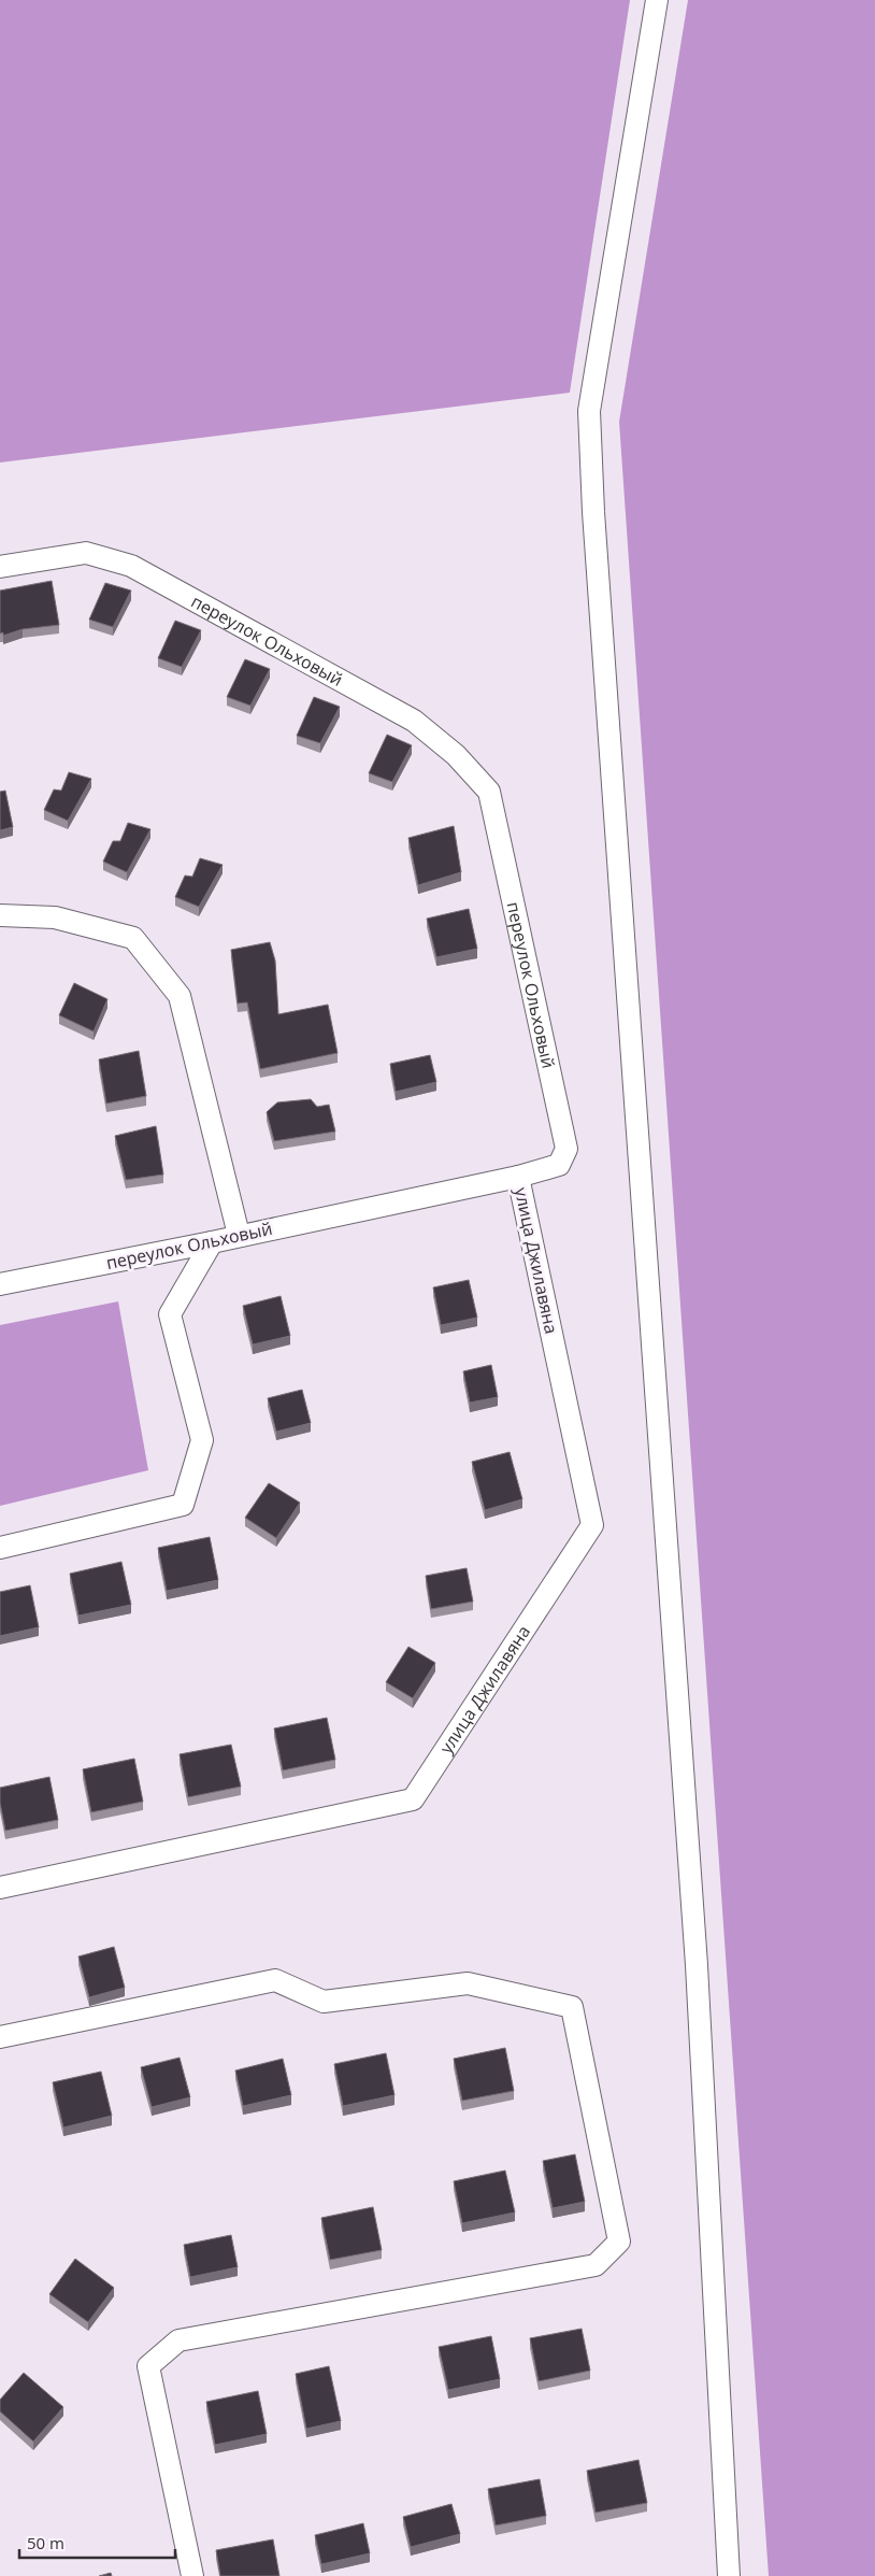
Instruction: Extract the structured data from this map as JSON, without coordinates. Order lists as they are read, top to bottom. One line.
{"streets":{"street":["переулок Ольховый","улица Джилавяна"]},"crossings":[["переулок Ольховый","улица Джилавяна"]],"scale_bar":"50 m"}
